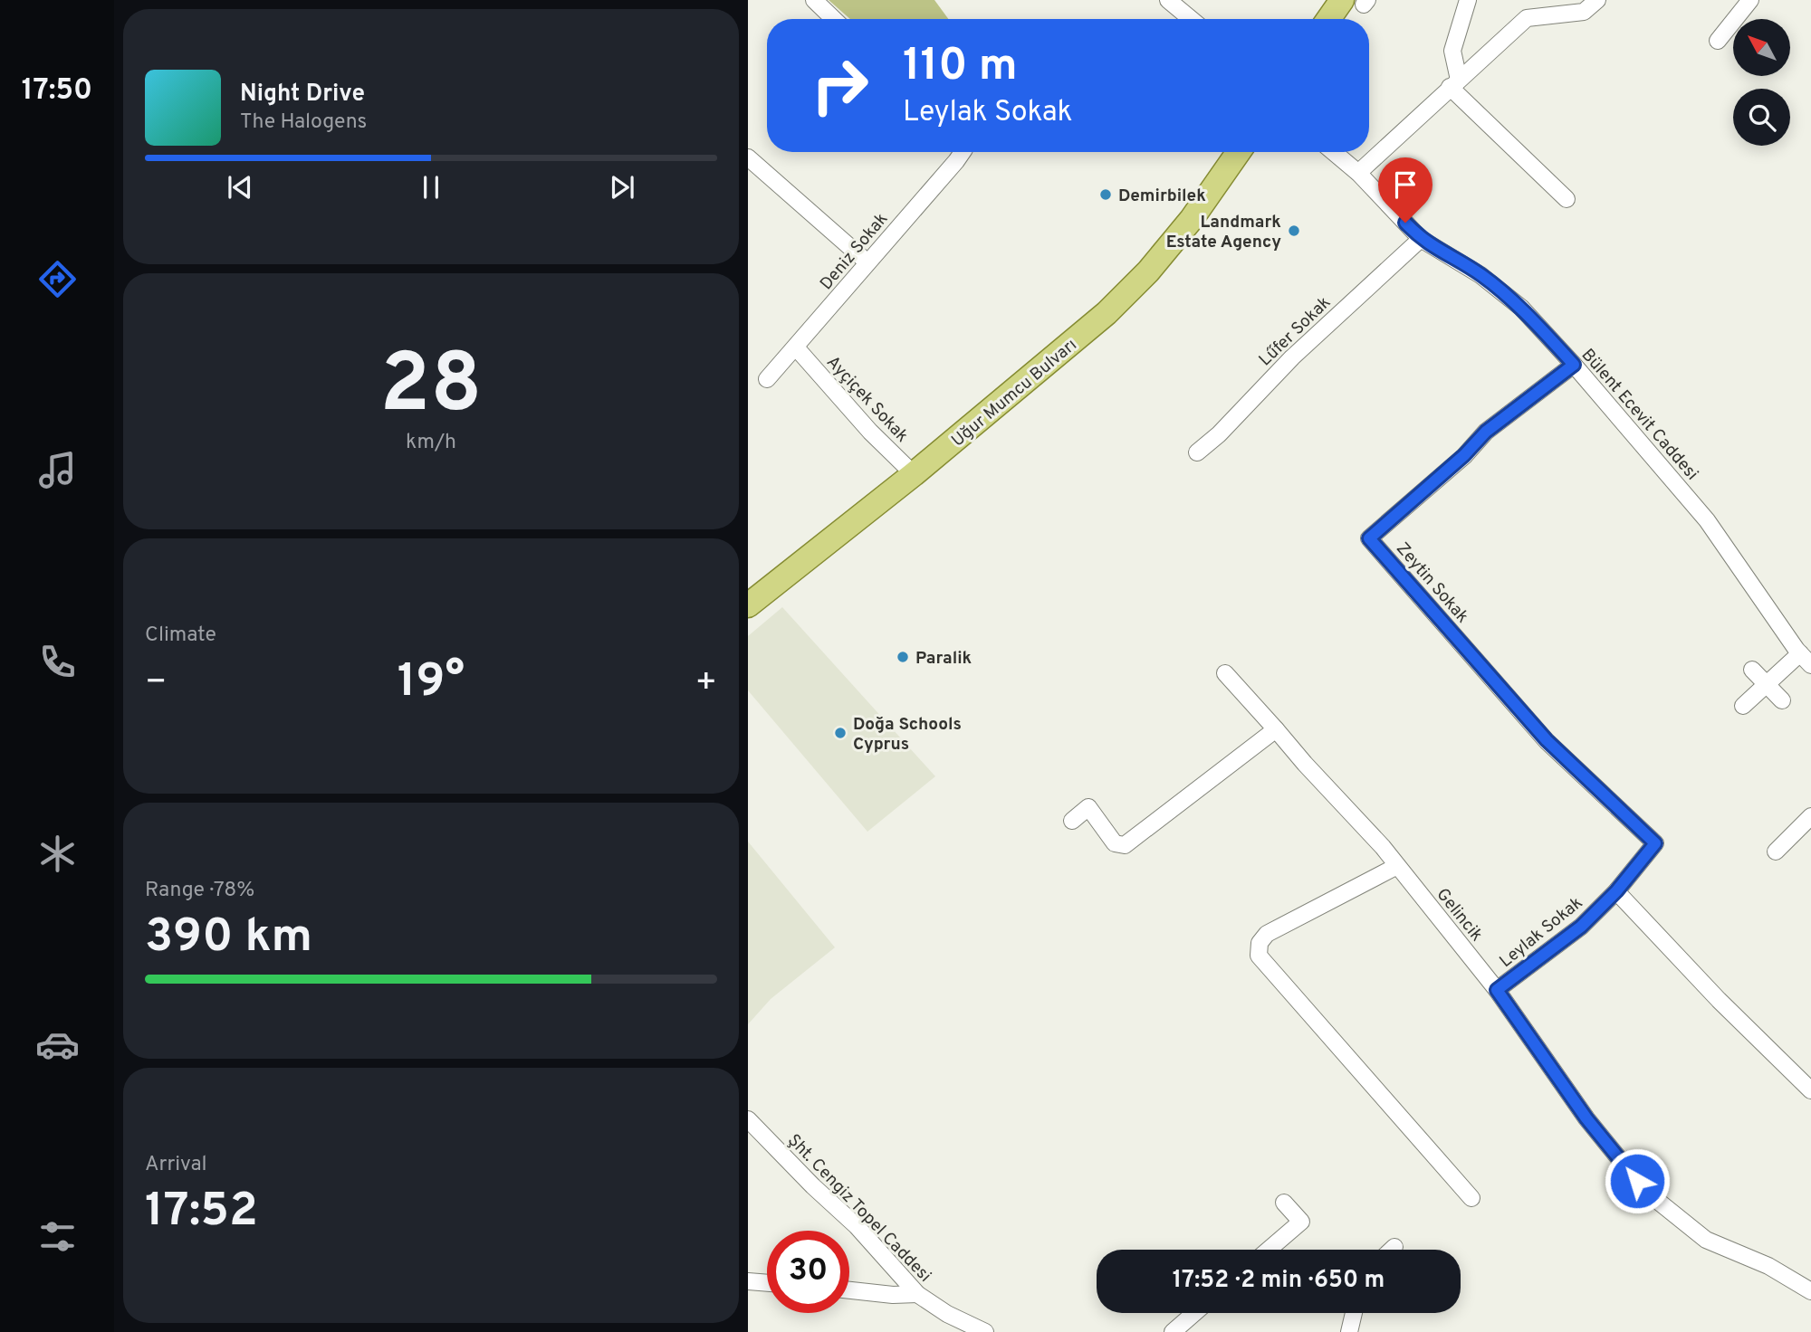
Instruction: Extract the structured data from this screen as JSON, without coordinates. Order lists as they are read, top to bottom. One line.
{"streets":{"main road":["Uğur Mumcu Bulvarı"],"street":["Deniz Sokak","Lűfer Sokak","Ayçiçek Sokak","Bülent Ecevit Caddesi","Zeytin Sokak","Gelincik","Leylak Sokak","Şht. Cengiz Topel Caddesi"]},"crossings":[["Deniz Sokak","Ayçiçek Sokak"],["Lűfer Sokak","Bülent Ecevit Caddesi"],["Uğur Mumcu Bulvarı","Ayçiçek Sokak"],["Bülent Ecevit Caddesi","Zeytin Sokak"],["Zeytin Sokak","Leylak Sokak"],["Gelincik","Leylak Sokak"]],"places":["Demirbilek","Landmark Estate Agency","Paralik","Doğa Schools Cyprus"],"north":"top left","page":{"tabs":"17:50","turn":["110 m","Leylak Sokak"],"song":["Night Drive","The Halogens"],"tile":[["28","km/h"],"Climate",["Range · 78%","390 km"],["Arrival","17:52"]],"heat":["−","19°","+"],"limit":"30","trip":"17:52 · 2 min · 650 m"}}
